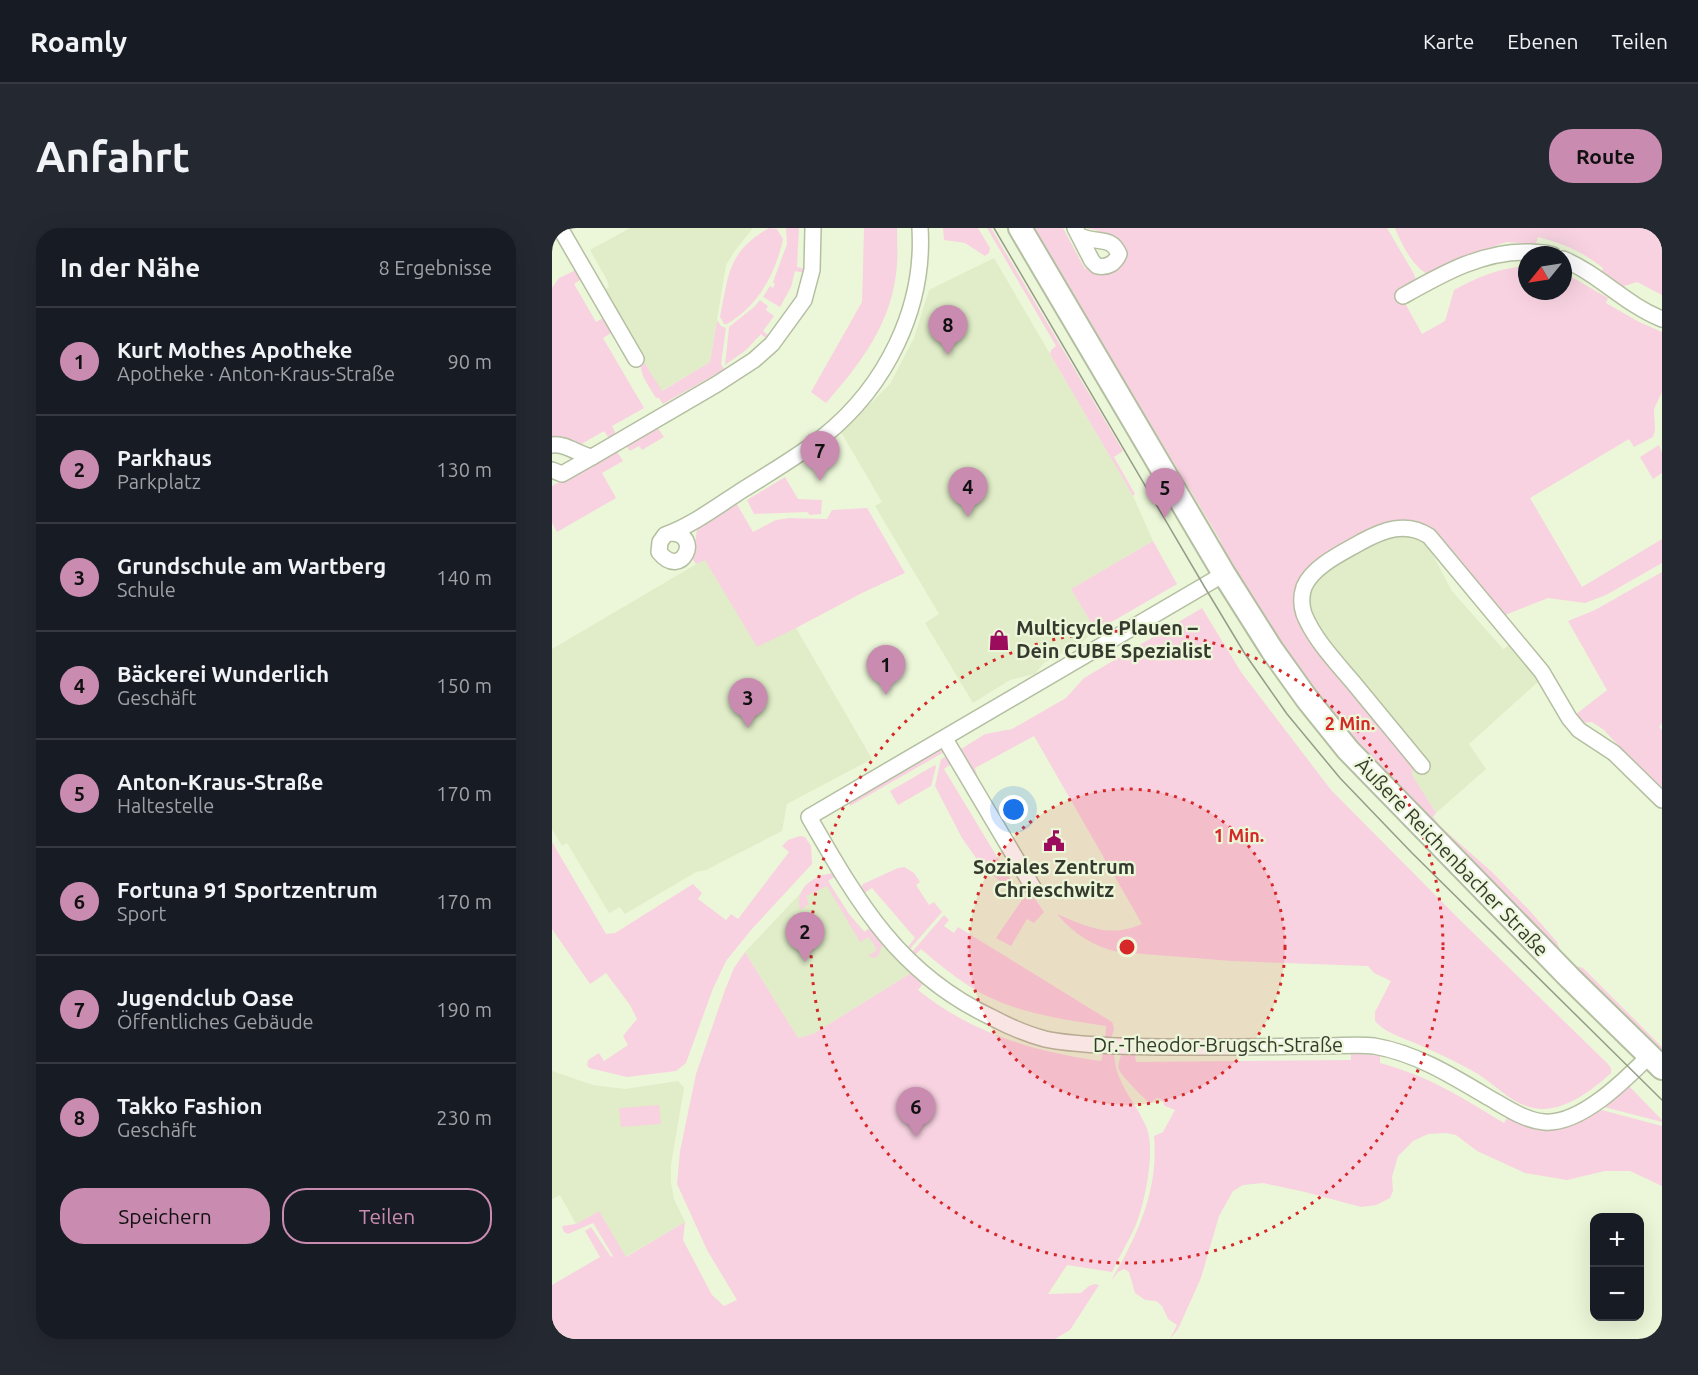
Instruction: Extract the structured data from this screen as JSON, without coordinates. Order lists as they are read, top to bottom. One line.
{"streets":{"street":["Äußere Reichenbacher Straße","Dr.-Theodor-Brugsch-Straße"]},"crossings":[["Äußere Reichenbacher Straße","Dr.-Theodor-Brugsch-Straße"]],"places":{"shop":["Multicycle Plauen – Dein CUBE Spezialist"],"public building":["Soziales Zentrum Chrieschwitz"]},"north":"bottom left","page":{"header":"Roamly","nav":["Karte","Ebenen","Teilen"],"buttons":["Route",["Speichern","Teilen"]],"title":"Anfahrt","heading":["In der Nähe","8 Ergebnisse"],"pins":["8","7","4","5","1","3","2","6"],"list":[{"mark":"1","name":"Kurt Mothes Apotheke","note":"Apotheke · Anton-Kraus-Straße","value":"90 m"},{"mark":"2","name":"Parkhaus","note":"Parkplatz","value":"130 m"},{"mark":"3","name":"Grundschule am Wartberg","note":"Schule","value":"140 m"},{"mark":"4","name":"Bäckerei Wunderlich","note":"Geschäft","value":"150 m"},{"mark":"5","name":"Anton-Kraus-Straße","note":"Haltestelle","value":"170 m"},{"mark":"6","name":"Fortuna 91 Sportzentrum","note":"Sport","value":"170 m"},{"mark":"7","name":"Jugendclub Oase","note":"Öffentliches Gebäude","value":"190 m"},{"mark":"8","name":"Takko Fashion","note":"Geschäft","value":"230 m"}],"map_buttons":["+","−"]},"rings":["2 Min.","1 Min."]}
